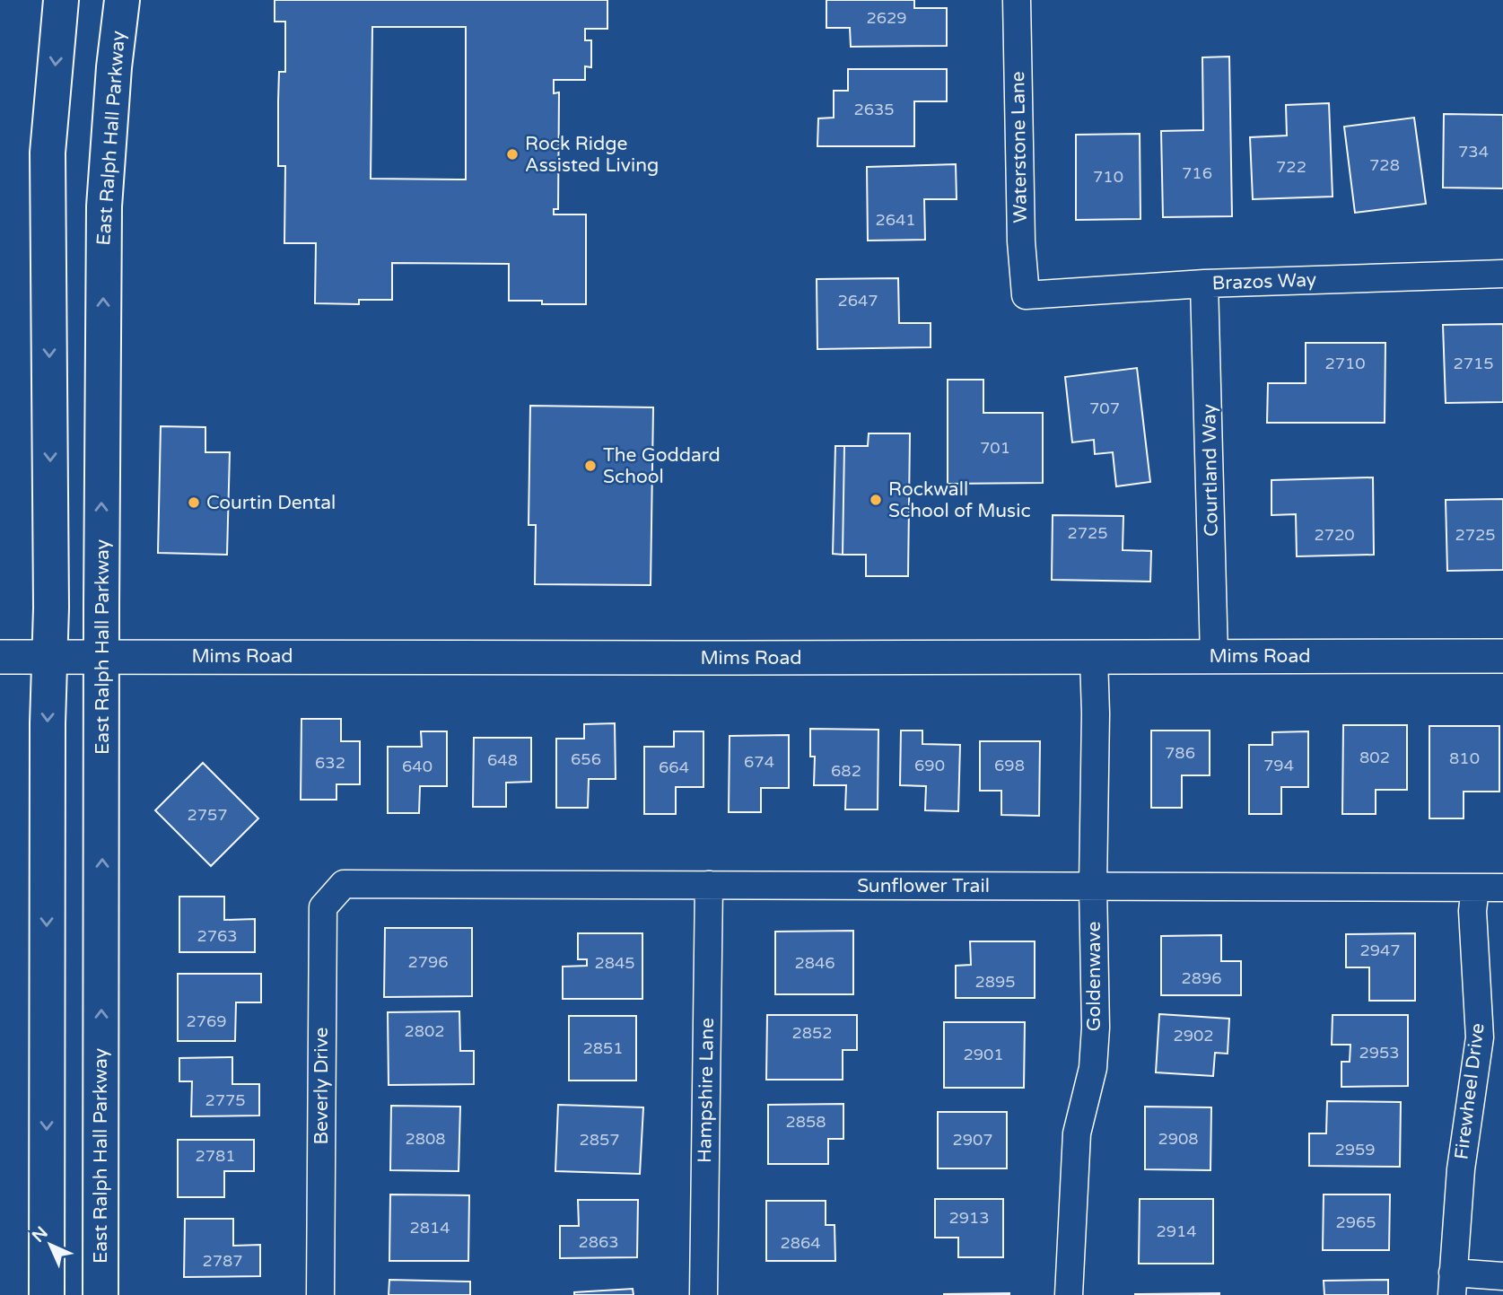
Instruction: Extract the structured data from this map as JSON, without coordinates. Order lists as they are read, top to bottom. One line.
{"streets":{"main road":["East Ralph Hall Parkway"],"street":["Waterstone Lane","Brazos Way","Courtland Way","Mims Road","Sunflower Trail","Goldenwave","Beverly Drive","Hampshire Lane","Firewheel Drive"]},"crossings":[["East Ralph Hall Parkway","Mims Road"],["Waterstone Lane","Brazos Way"],["Brazos Way","Courtland Way"],["Courtland Way","Mims Road"],["Mims Road","Goldenwave"],["Sunflower Trail","Goldenwave"],["Sunflower Trail","Beverly Drive"],["Sunflower Trail","Hampshire Lane"],["Sunflower Trail","Firewheel Drive"]],"places":["Rock Ridge Assisted Living","The Goddard School","Rockwall School of Music","Courtin Dental"],"house_numbers":["2629","2635","734","728","722","716","710","2641","2647","2710","2715","707","701","2725","2720","2725","786","802","810","656","648","674","632","690","698","794","640","664","682","2757","2763","2947","2796","2845","2846","2896","2895","2769","2802","2852","2902","2851","2953","2901","2775","2858","2808","2908","2857","2907","2959","2781","2913","2965","2814","2914","2863","2864","2787"],"north":"top left"}
